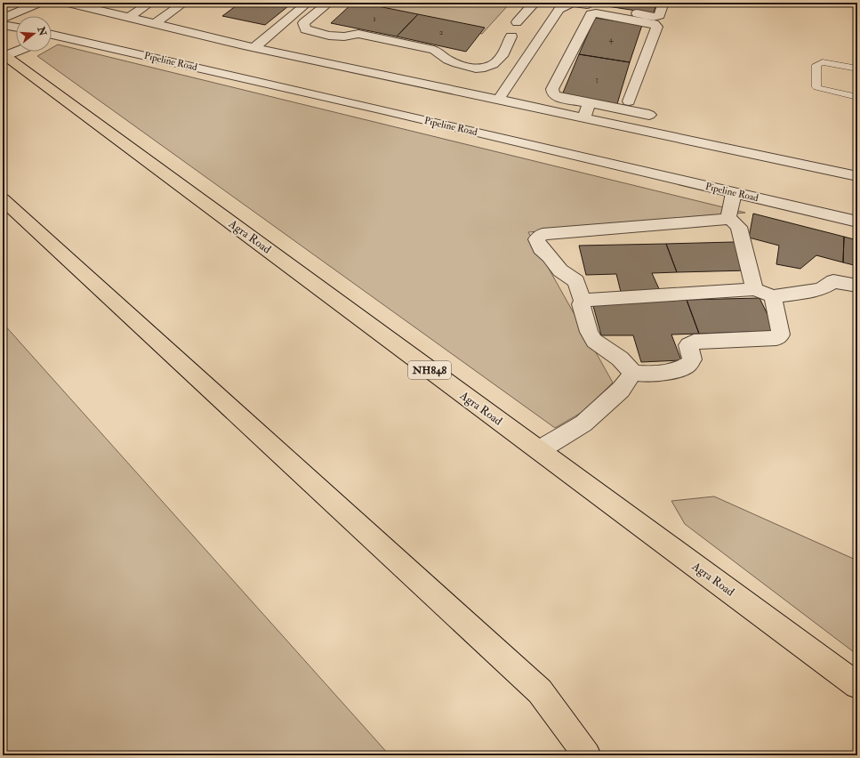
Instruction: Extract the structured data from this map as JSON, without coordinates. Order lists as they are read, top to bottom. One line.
{"streets":{"highway":["Agra Road","NH848"],"street":["Pipeline Road"]},"house_numbers":["1","2","4","3"],"north":"right"}
